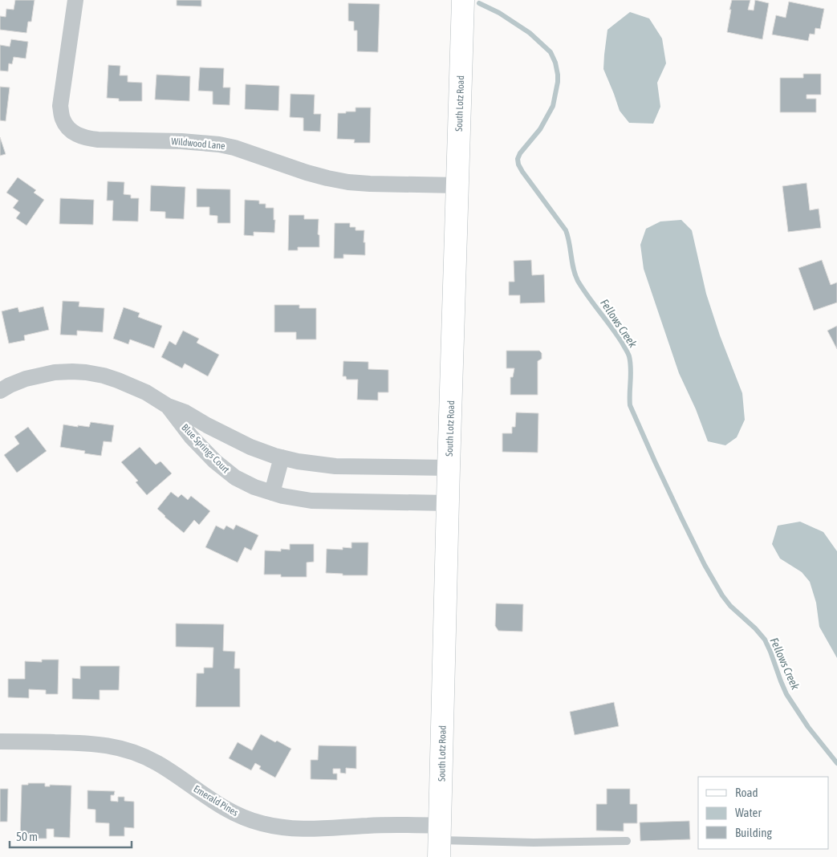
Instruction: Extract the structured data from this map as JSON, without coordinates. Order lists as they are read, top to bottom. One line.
{"streets":{"street":["South Lotz Road","Wildwood Lane","Blue Springs Court","Emerald Pines"]},"crossings":[["South Lotz Road","Wildwood Lane"],["South Lotz Road","Blue Springs Court"],["South Lotz Road","Emerald Pines"]],"water":["Fellows Creek"],"legend":["Road","Water","Building"],"scale_bar":"50 m"}
